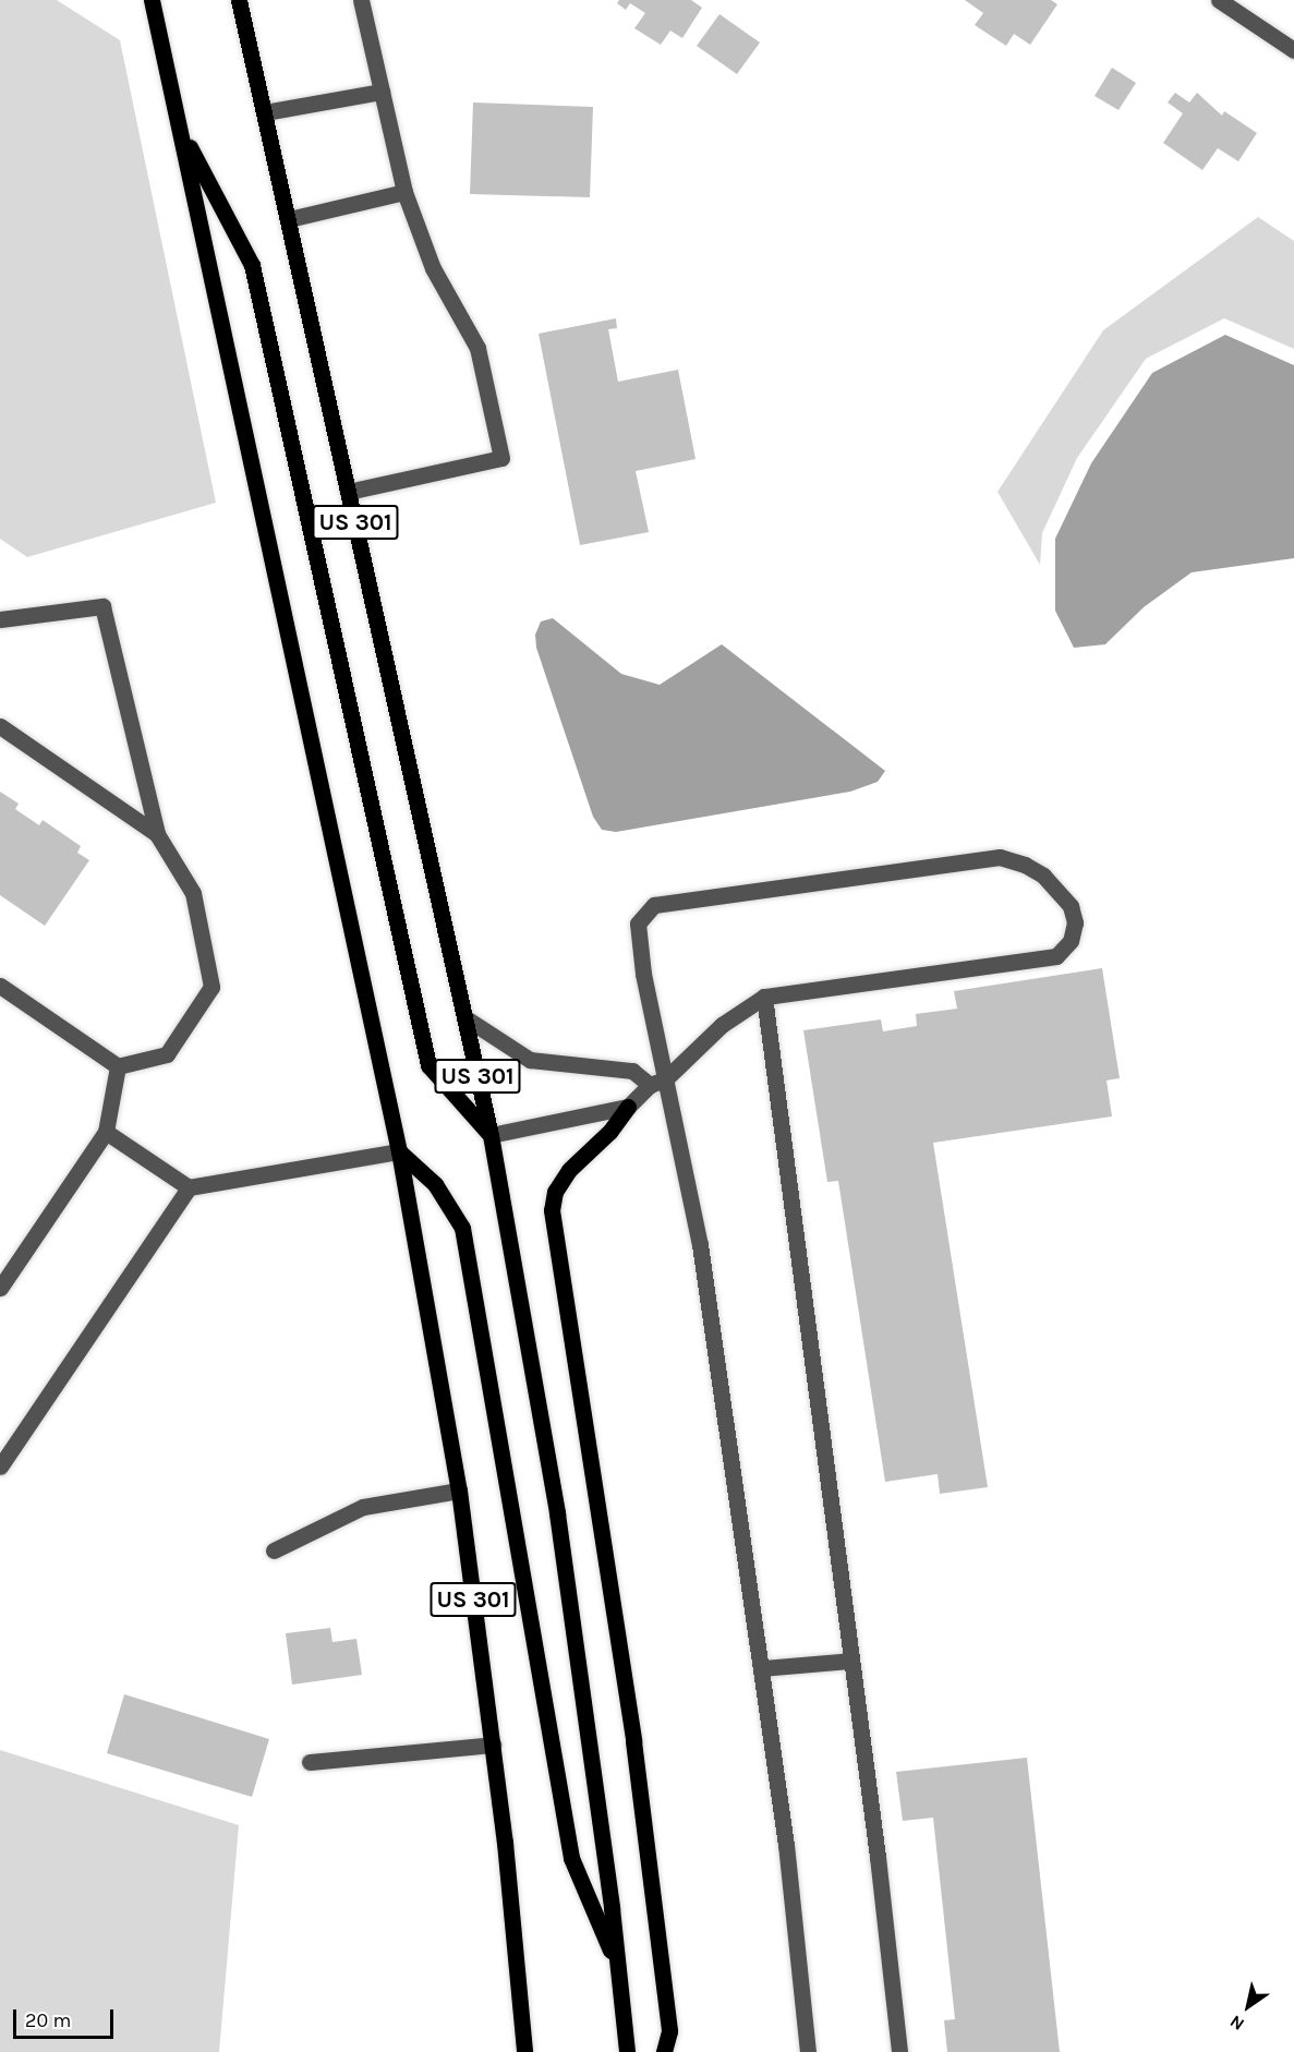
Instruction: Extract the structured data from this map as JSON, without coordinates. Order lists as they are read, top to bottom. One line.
{"streets":{"main road":["US 301"]},"scale_bar":"20 m","north":"bottom left"}
